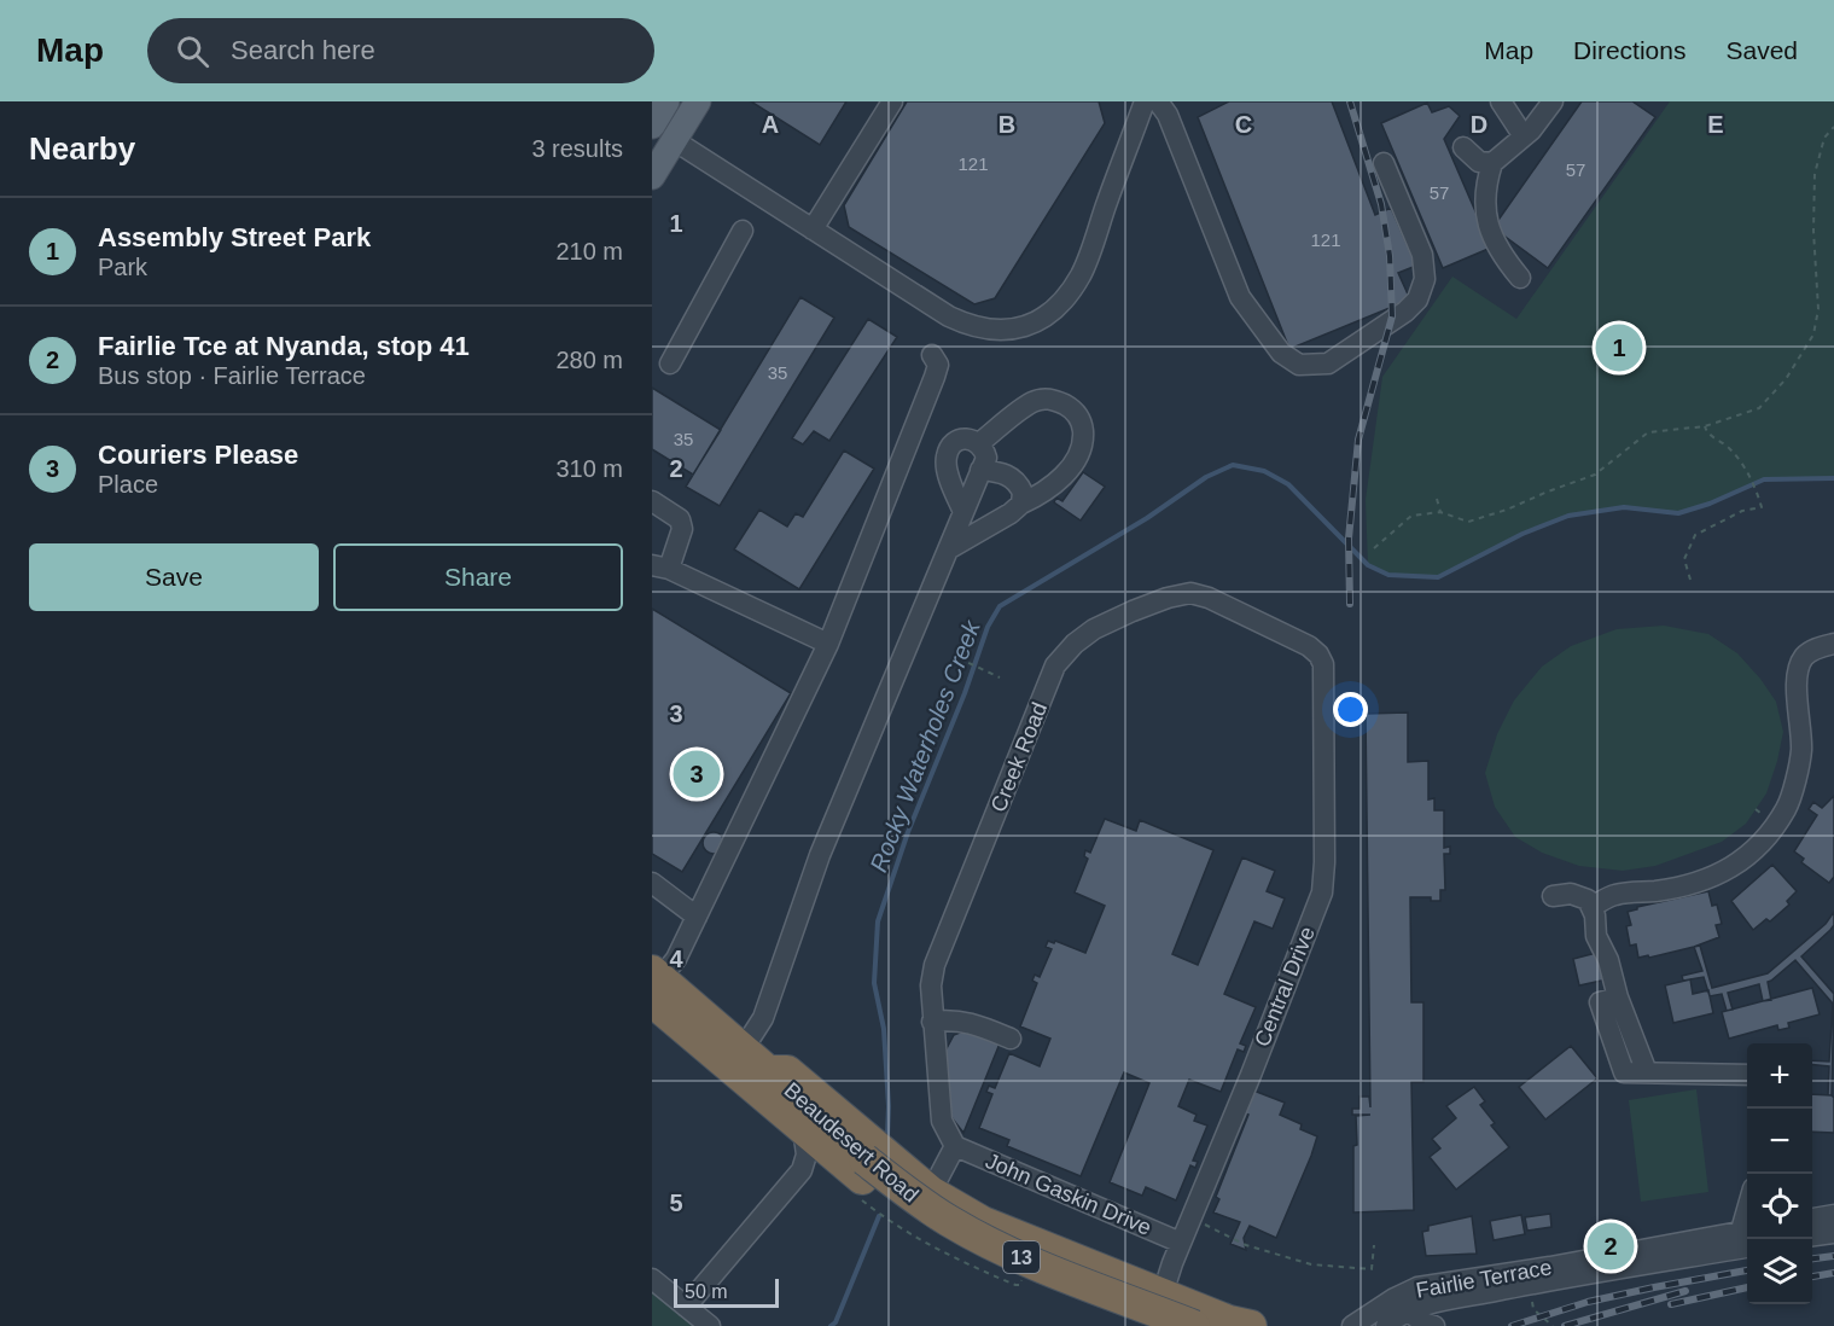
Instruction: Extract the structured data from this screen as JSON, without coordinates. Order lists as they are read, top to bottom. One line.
{"streets":{"highway":["Beaudesert Road","13"],"street":["Creek Road","Central Drive","John Gaskin Drive","Fairlie Terrace"]},"crossings":[["Creek Road","Central Drive"],["Creek Road","John Gaskin Drive"],["Central Drive","John Gaskin Drive"]],"water":["Rocky Waterholes Creek"],"house_numbers":["121","57","57","121","35","35"],"scale_bar":"50 m","page":{"header":"Map","search":"Search here","nav":["Map","Directions","Saved"],"heading":["Nearby","3 results"],"list":[{"mark":"1","name":"Assembly Street Park","note":"Park","value":"210 m"},{"mark":"2","name":"Fairlie Tce at Nyanda, stop 41","note":"Bus stop · Fairlie Terrace","value":"280 m"},{"mark":"3","name":"Couriers Please","note":"Place","value":"310 m"}],"pins":["1","3","2"],"buttons":["Save","Share"],"map_buttons":["+","−"],"scale":"50 m"},"grid":{"columns":["A","B","C","D","E"],"rows":["1","2","3","4","5"]}}
